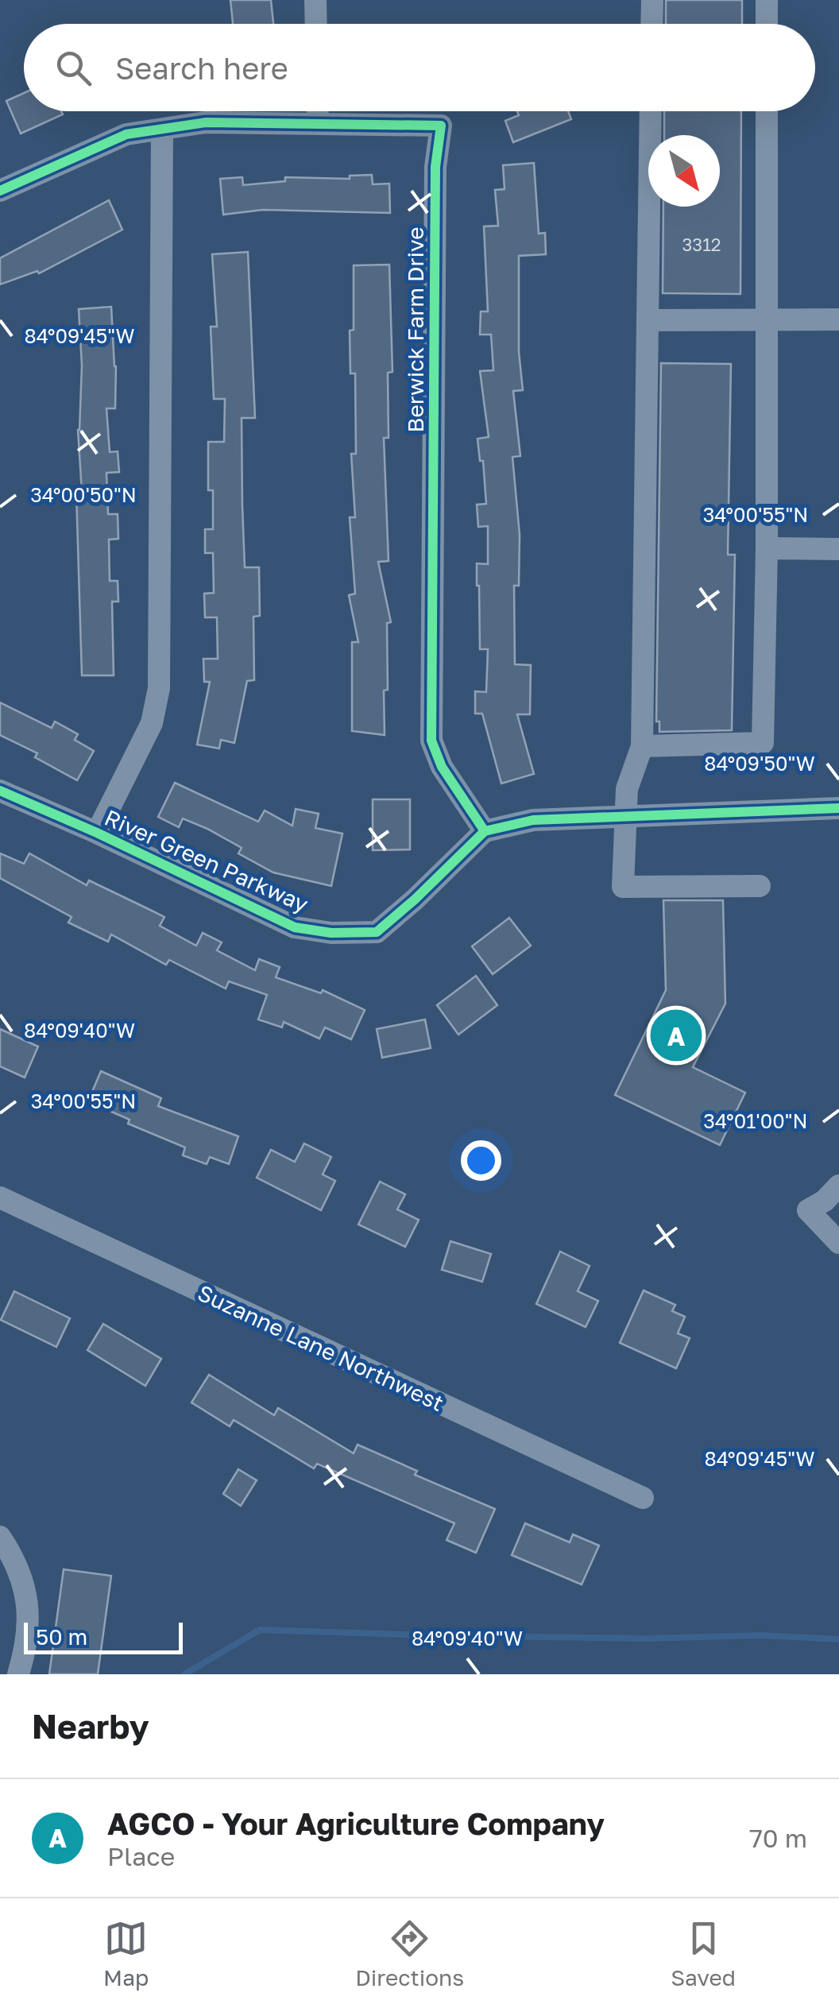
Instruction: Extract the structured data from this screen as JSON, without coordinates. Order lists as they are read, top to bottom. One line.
{"streets":{"street":["Berwick Farm Drive","River Green Parkway","Suzanne Lane Northwest"]},"crossings":[["Berwick Farm Drive","River Green Parkway"]],"house_numbers":["3312"],"scale_bar":"50 m","north":"bottom right","page":{"search":"Search here","pins":"A","scale":"50 m","heading":"Nearby","list":[{"mark":"A","name":"AGCO - Your Agriculture Company","note":"Place","value":"70 m"}],"nav":["Map","Directions","Saved"]},"coordinates":["84°09'45\"W","34°00'50\"N","34°00'55\"N","84°09'50\"W","84°09'40\"W","34°01'00\"N"]}
